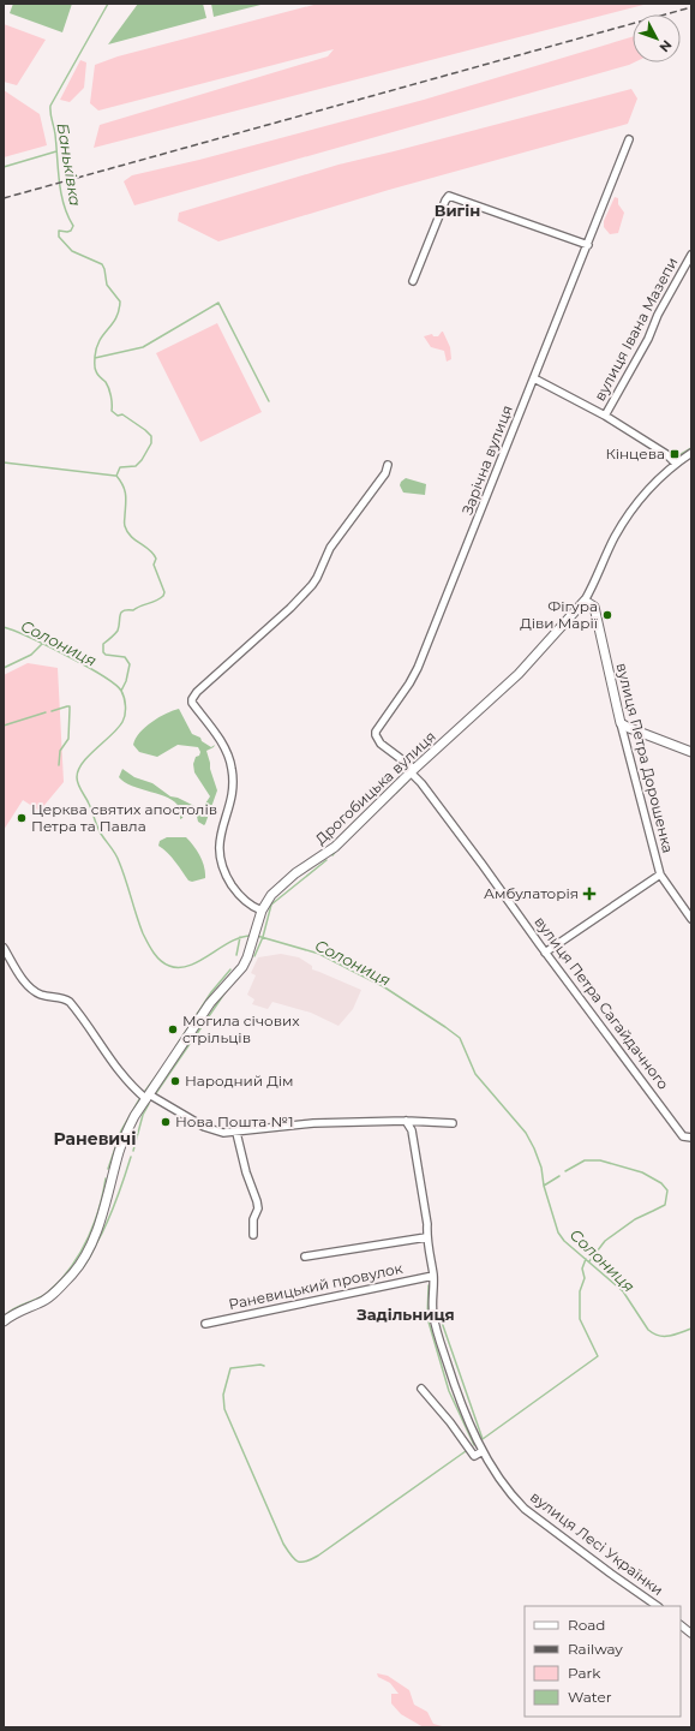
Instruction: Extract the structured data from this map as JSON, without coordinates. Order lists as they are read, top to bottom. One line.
{"streets":{"street":["вулиця Івана Мазепи","Зарічна вулиця","вулиця Петра Дорошенка","Дрогобицька вулиця","вулиця Петра Сагайдачного","Раневицький провулок","вулиця Лесі Українки"]},"crossings":[["вулиця Івана Мазепи","Зарічна вулиця"],["вулиця Івана Мазепи","Дрогобицька вулиця"],["Зарічна вулиця","Дрогобицька вулиця"],["Зарічна вулиця","вулиця Петра Сагайдачного"],["вулиця Петра Дорошенка","Дрогобицька вулиця"],["Дрогобицька вулиця","вулиця Петра Сагайдачного"],["Раневицький провулок","вулиця Лесі Українки"]],"districts":["Вигін","Раневичі","Задільниця"],"water":["Баньківка","Солониця"],"places":{"transit":["Кінцева"],"other":["Фігура Діви Марії","Церква святих апостолів Петра та Павла","Могила січових стрільців","Народний Дім","Нова Пошта №1"],"health":["Амбулаторія"]},"legend":["Road","Railway","Park","Water"],"north":"bottom right"}
